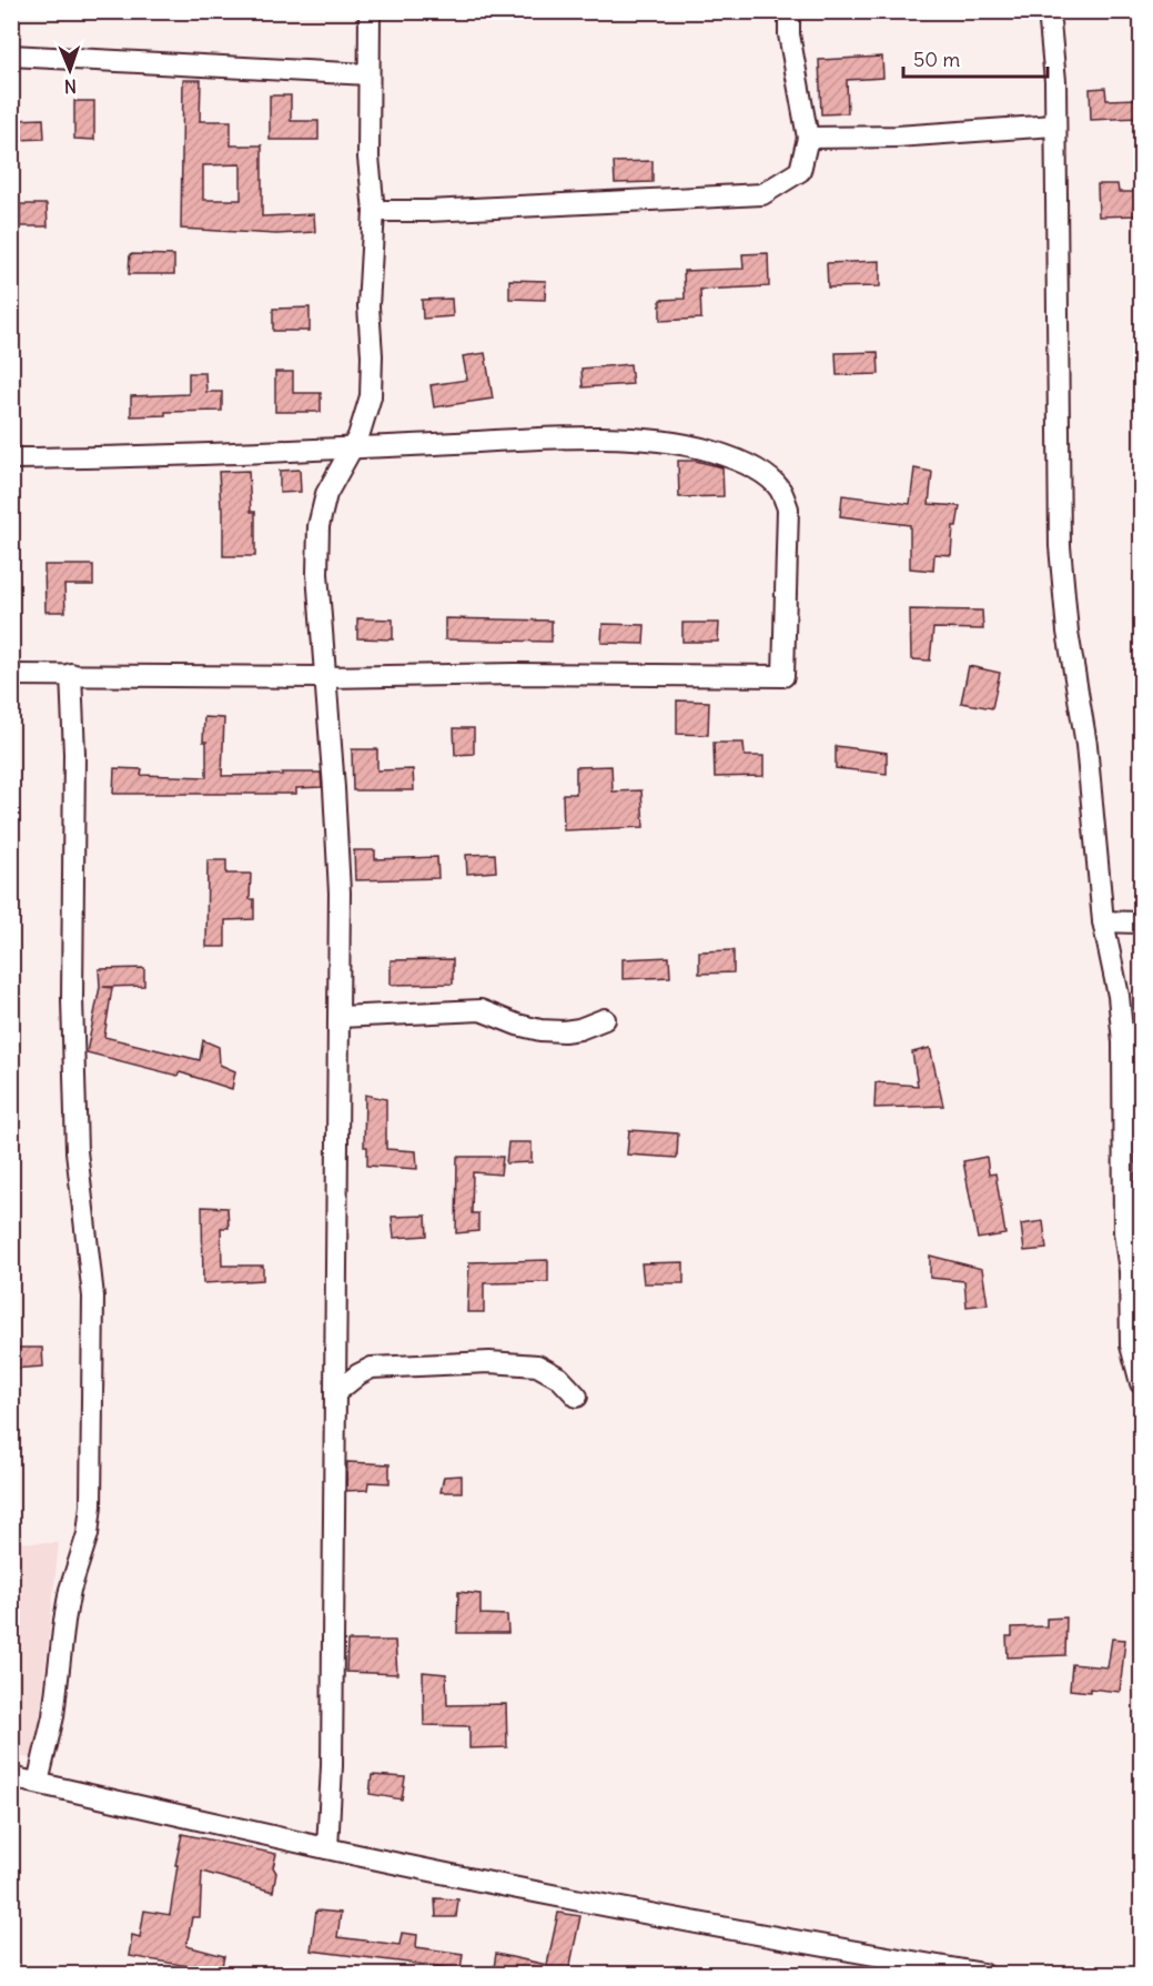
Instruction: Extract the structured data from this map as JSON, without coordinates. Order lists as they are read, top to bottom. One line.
{"scale_bar":"50 m","north":"bottom"}
